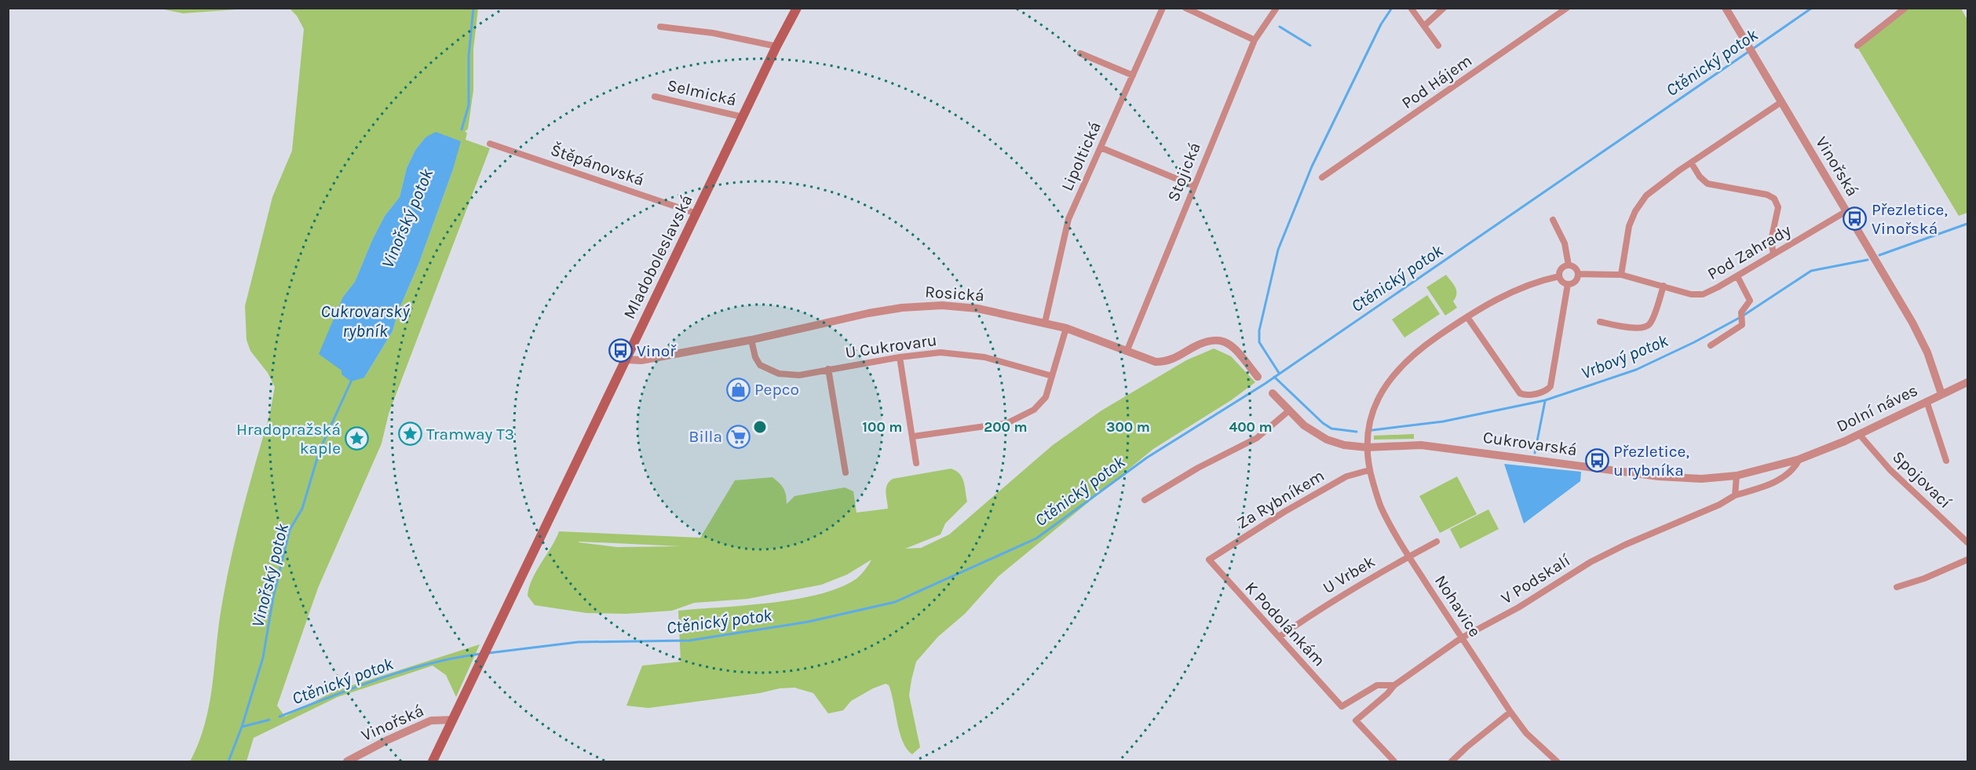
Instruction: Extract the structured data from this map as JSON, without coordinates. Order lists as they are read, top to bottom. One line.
{"streets":{"main road":["Mladoboleslavská"],"street":["Pod Hájem","Selmická","Lipoltická","Štěpánovská","Vinořská","Stojická","Pod Zahrady","Rosická","U Cukrovaru","Dolní náves","Cukrovarská","Spojovací","Za Rybníkem","U Vrbek","V Podskalí","Nohavice","K Podolánkám"]},"crossings":[["Selmická","Mladoboleslavská"],["Lipoltická","Rosická"],["Štěpánovská","Mladoboleslavská"],["Vinořská","Pod Zahrady"],["Vinořská","Mladoboleslavská"],["Vinořská","Dolní náves"],["Stojická","Rosická"],["Mladoboleslavská","Rosická"],["Rosická","U Cukrovaru"],["Dolní náves","Cukrovarská"],["Dolní náves","Spojovací"],["Dolní náves","V Podskalí"],["Cukrovarská","V Podskalí"],["Cukrovarská","Nohavice"],["Za Rybníkem","Nohavice"],["Za Rybníkem","K Podolánkám"],["U Vrbek","Nohavice"],["U Vrbek","K Podolánkám"],["V Podskalí","Nohavice"],["V Podskalí","K Podolánkám"]],"water":["Ctěnický potok","Vinořský potok","Cukrovarský rybník","Vrbový potok"],"places":{"bus stop":["Přezletice, Vinořská","Vinoř","Přezletice, u rybníka"],"shop":["Pepco"],"place":["Tramway T3","Hradopražská kaple"],"supermarket":["Billa"]},"rings":["100 m","200 m","300 m","400 m"]}
